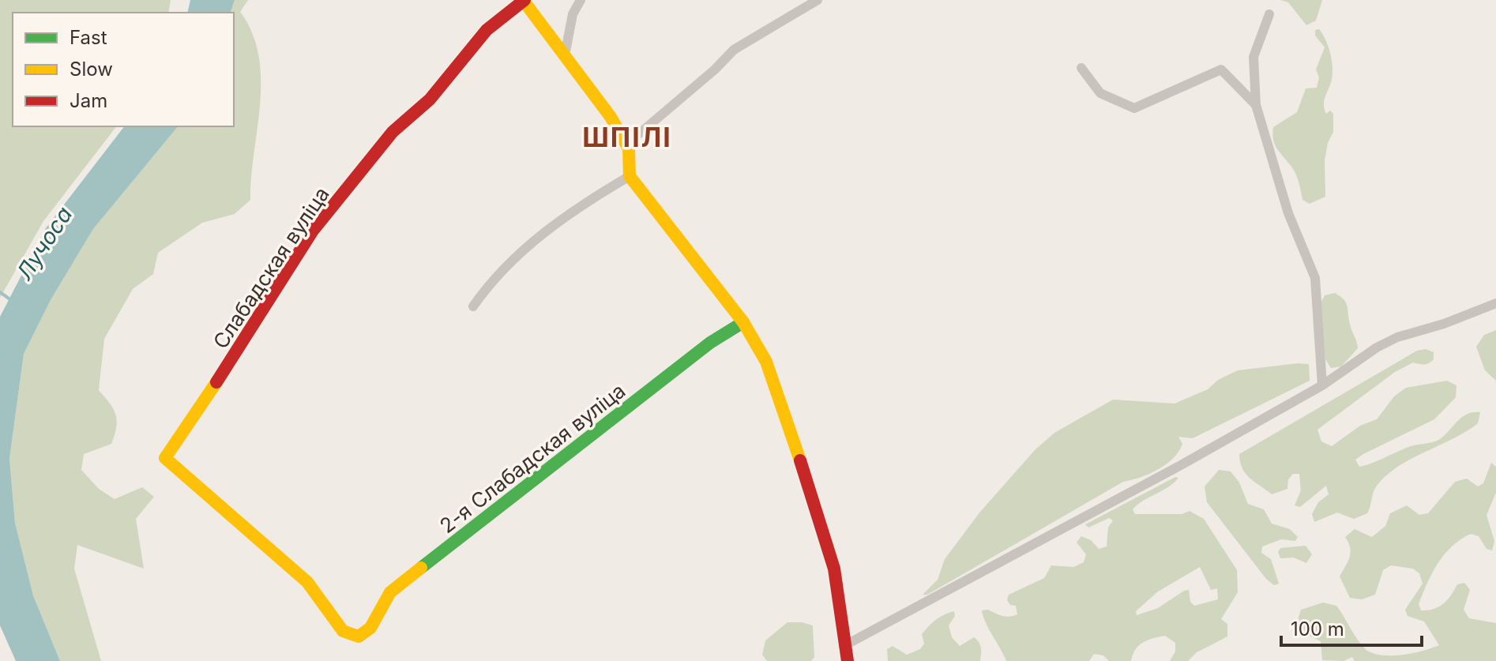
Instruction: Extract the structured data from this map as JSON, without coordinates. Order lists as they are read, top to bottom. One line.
{"streets":{"street":["Слабадская вуліца","2-я Слабадская вуліца"]},"crossings":[["Слабадская вуліца","2-я Слабадская вуліца"]],"districts":["ШПІЛІ"],"water":["Лучоса"],"legend":["Fast","Slow","Jam"],"scale_bar":"100 m"}
